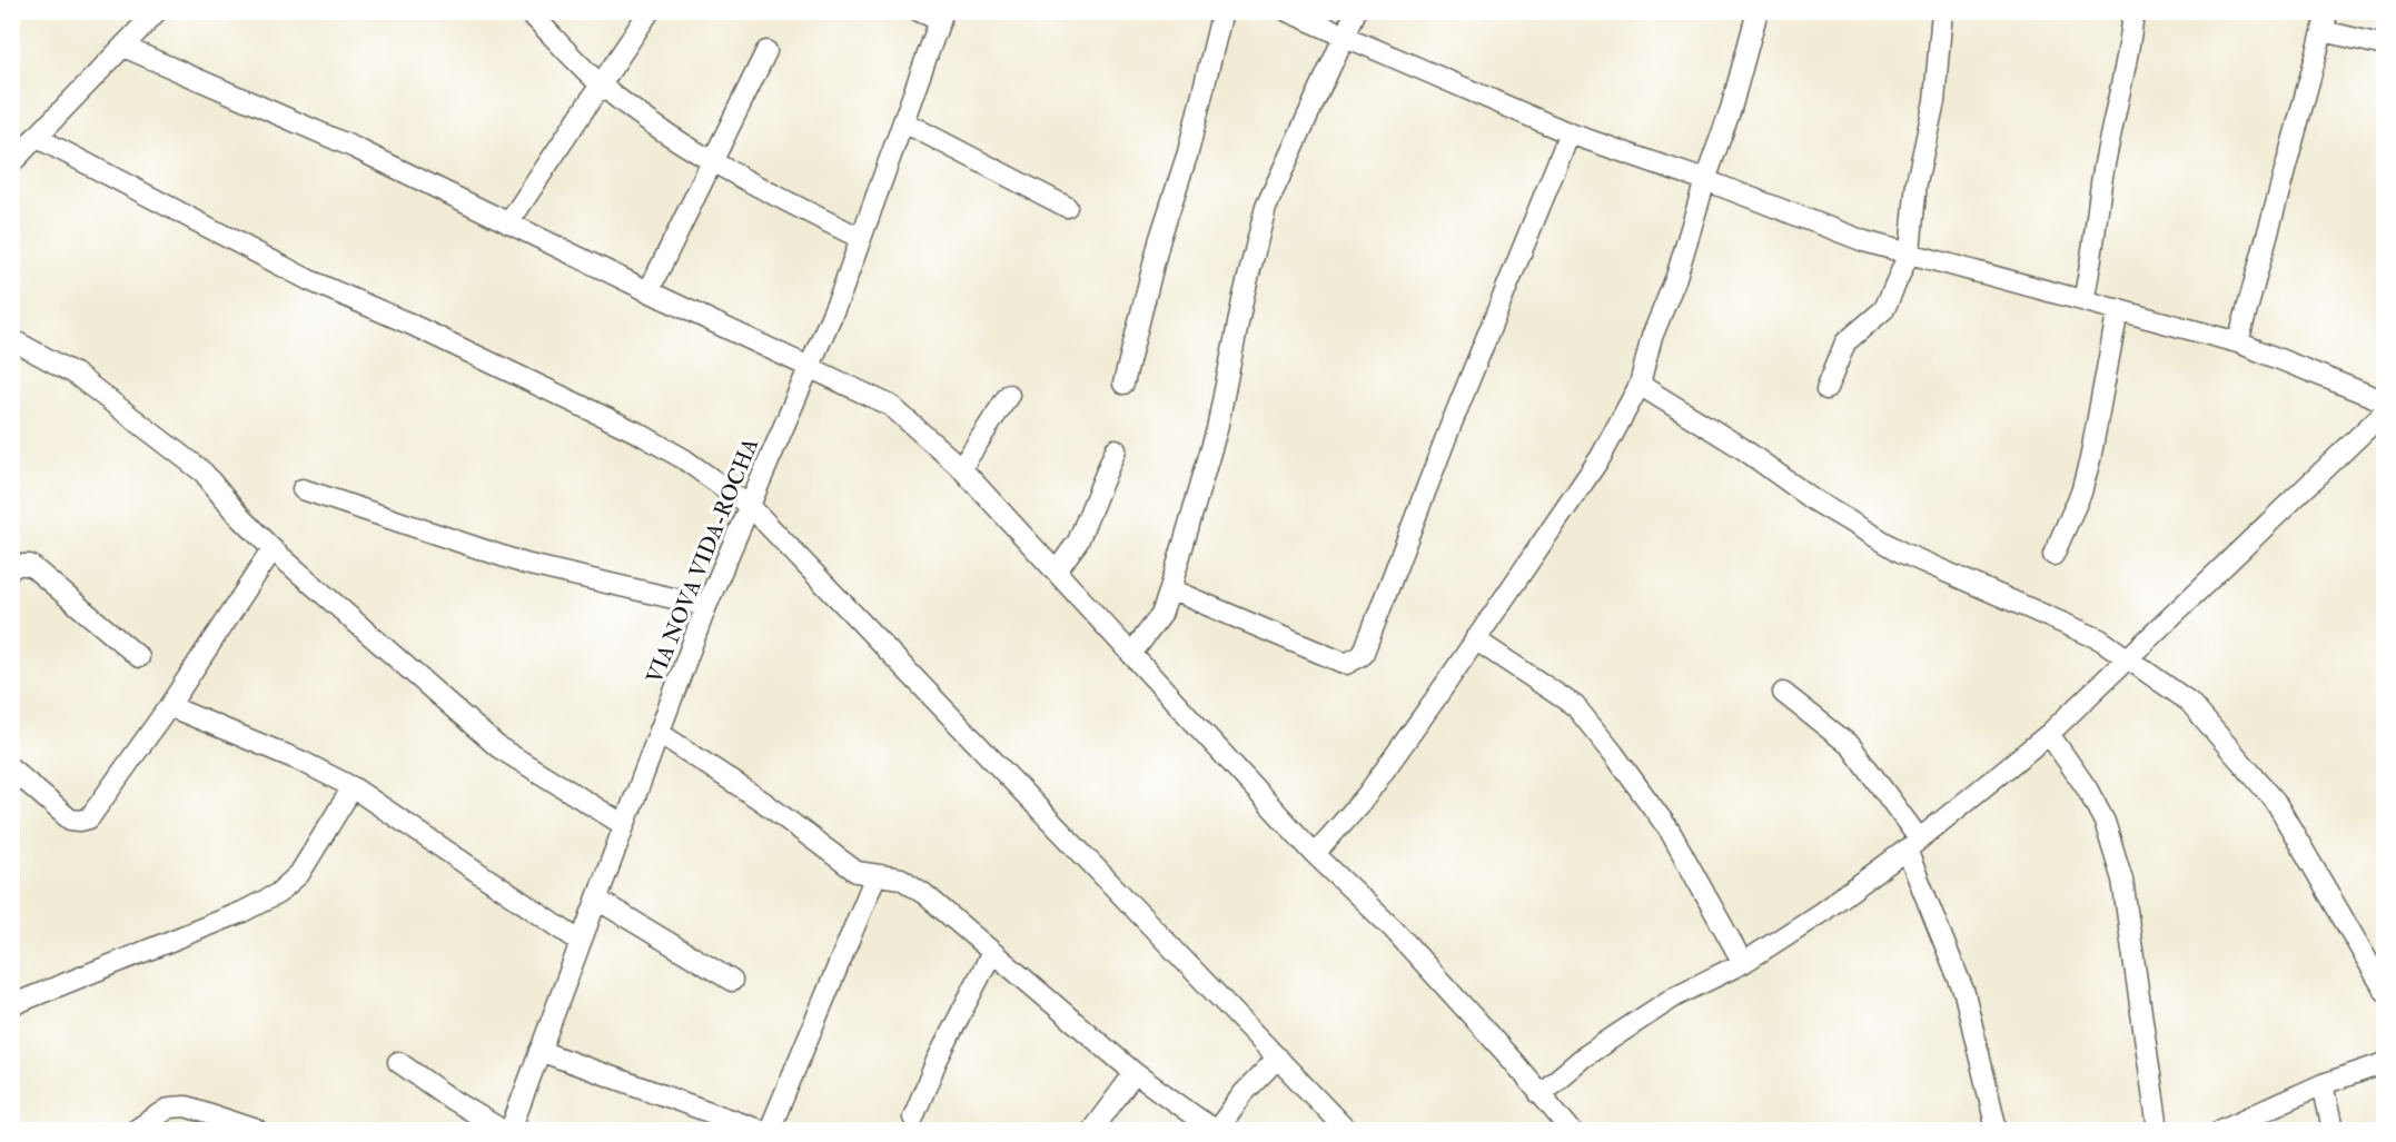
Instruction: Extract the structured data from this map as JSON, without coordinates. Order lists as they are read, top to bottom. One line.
{"streets":{"street":["VIA NOVA VIDA-ROCHA"]}}
